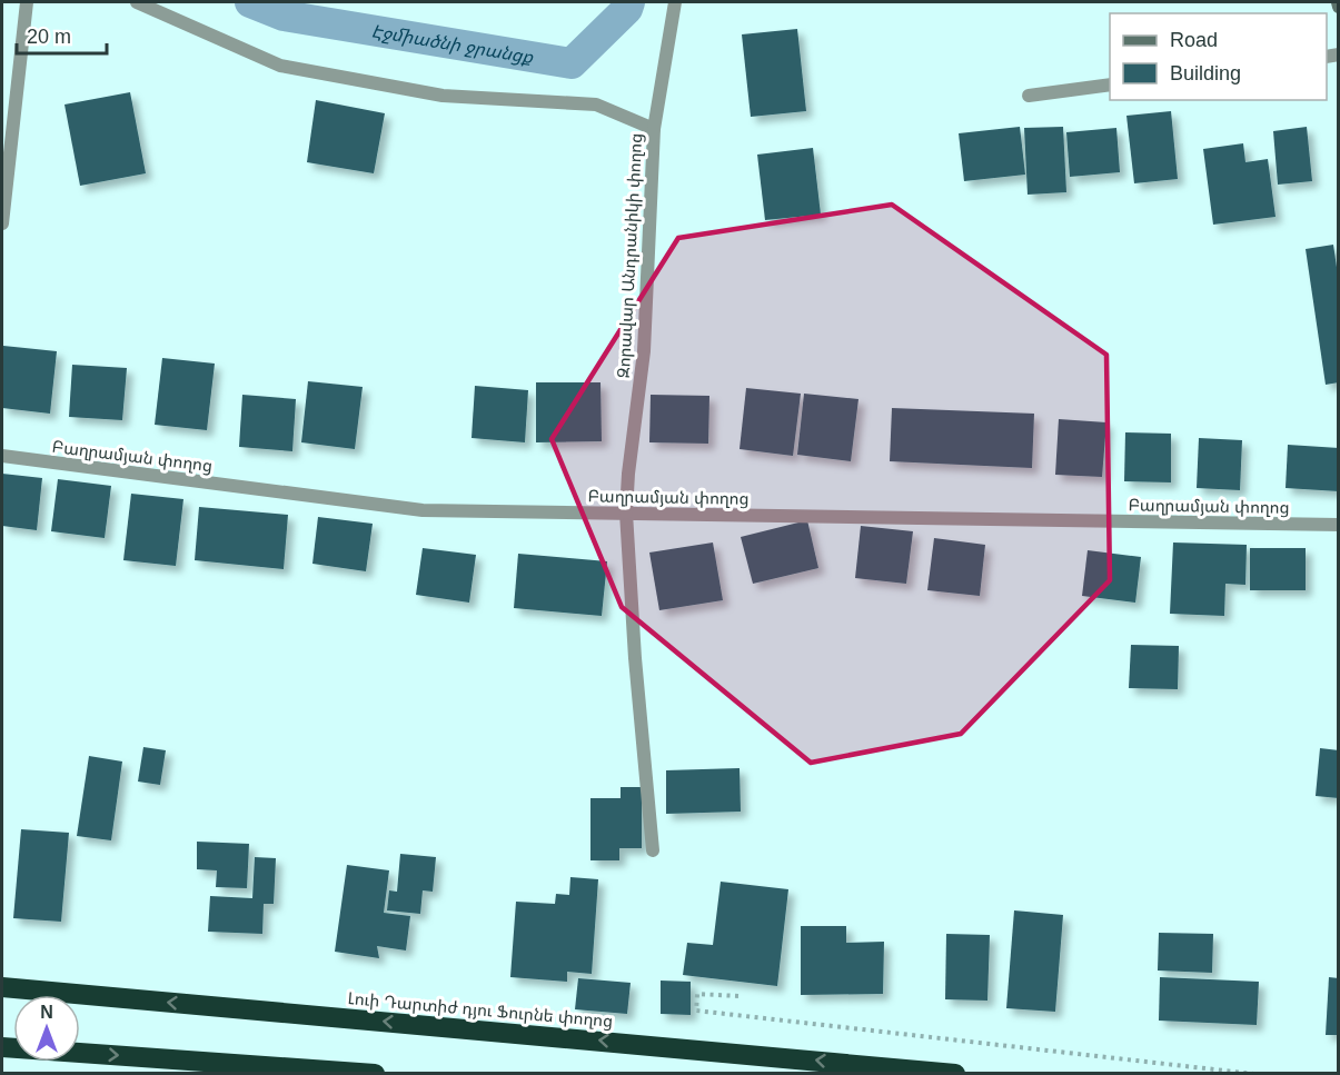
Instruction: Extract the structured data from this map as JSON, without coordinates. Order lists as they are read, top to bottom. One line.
{"streets":{"highway":["Լուի Դարտիժ դյու Ֆուրնե փողոց"],"street":["Զորավար Անդրանիկի փողոց","Բաղրամյան փողոց"]},"crossings":[["Զորավար Անդրանիկի փողոց","Բաղրամյան փողոց"]],"water":["Էջմիածնի ջրանցք"],"legend":["Road","Building"],"scale_bar":"20 m","north":"top"}
